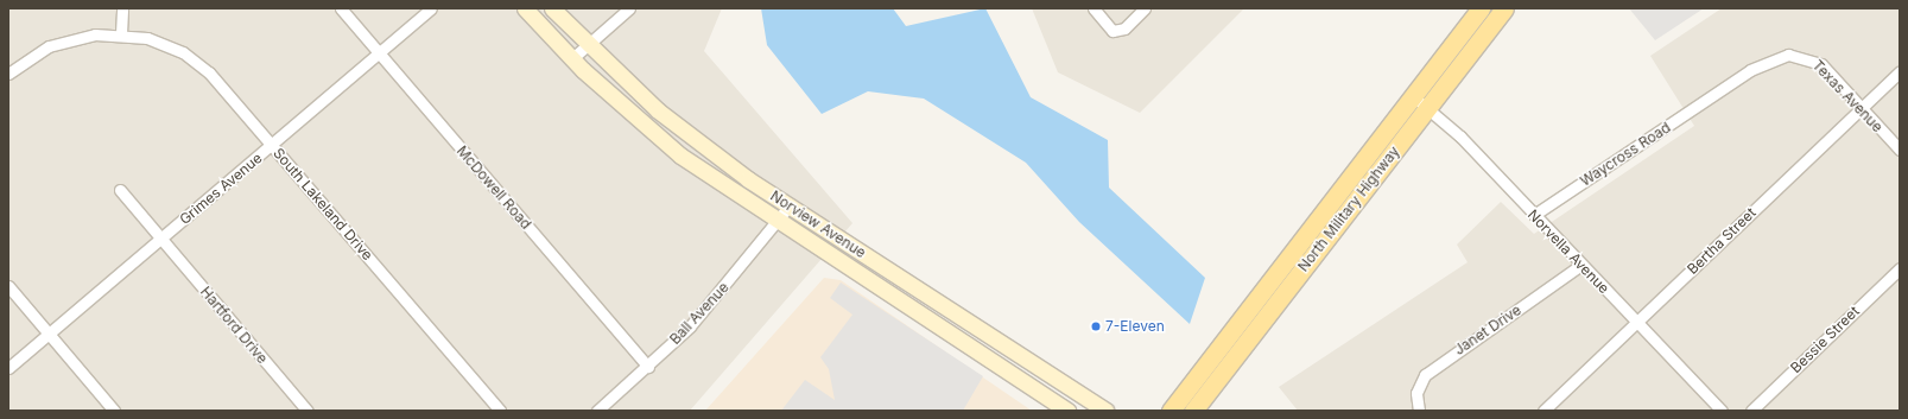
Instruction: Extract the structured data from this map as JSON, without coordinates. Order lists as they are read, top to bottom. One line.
{"streets":{"main road":["North Military Highway","Norview Avenue"],"street":["Texas Avenue","Waycross Road","McDowell Road","Grimes Avenue","South Lakeland Drive","Bertha Street","Norvella Avenue","Ball Avenue","Hartford Drive","Janet Drive","Bessie Street"]},"crossings":[["Texas Avenue","Waycross Road"],["Texas Avenue","Bertha Street"],["Waycross Road","Norvella Avenue"],["McDowell Road","Grimes Avenue"],["McDowell Road","Ball Avenue"],["Grimes Avenue","South Lakeland Drive"],["Grimes Avenue","Hartford Drive"],["North Military Highway","Norvella Avenue"],["Norview Avenue","Ball Avenue"],["Bertha Street","Norvella Avenue"],["Norvella Avenue","Janet Drive"]],"places":["7-Eleven"]}
